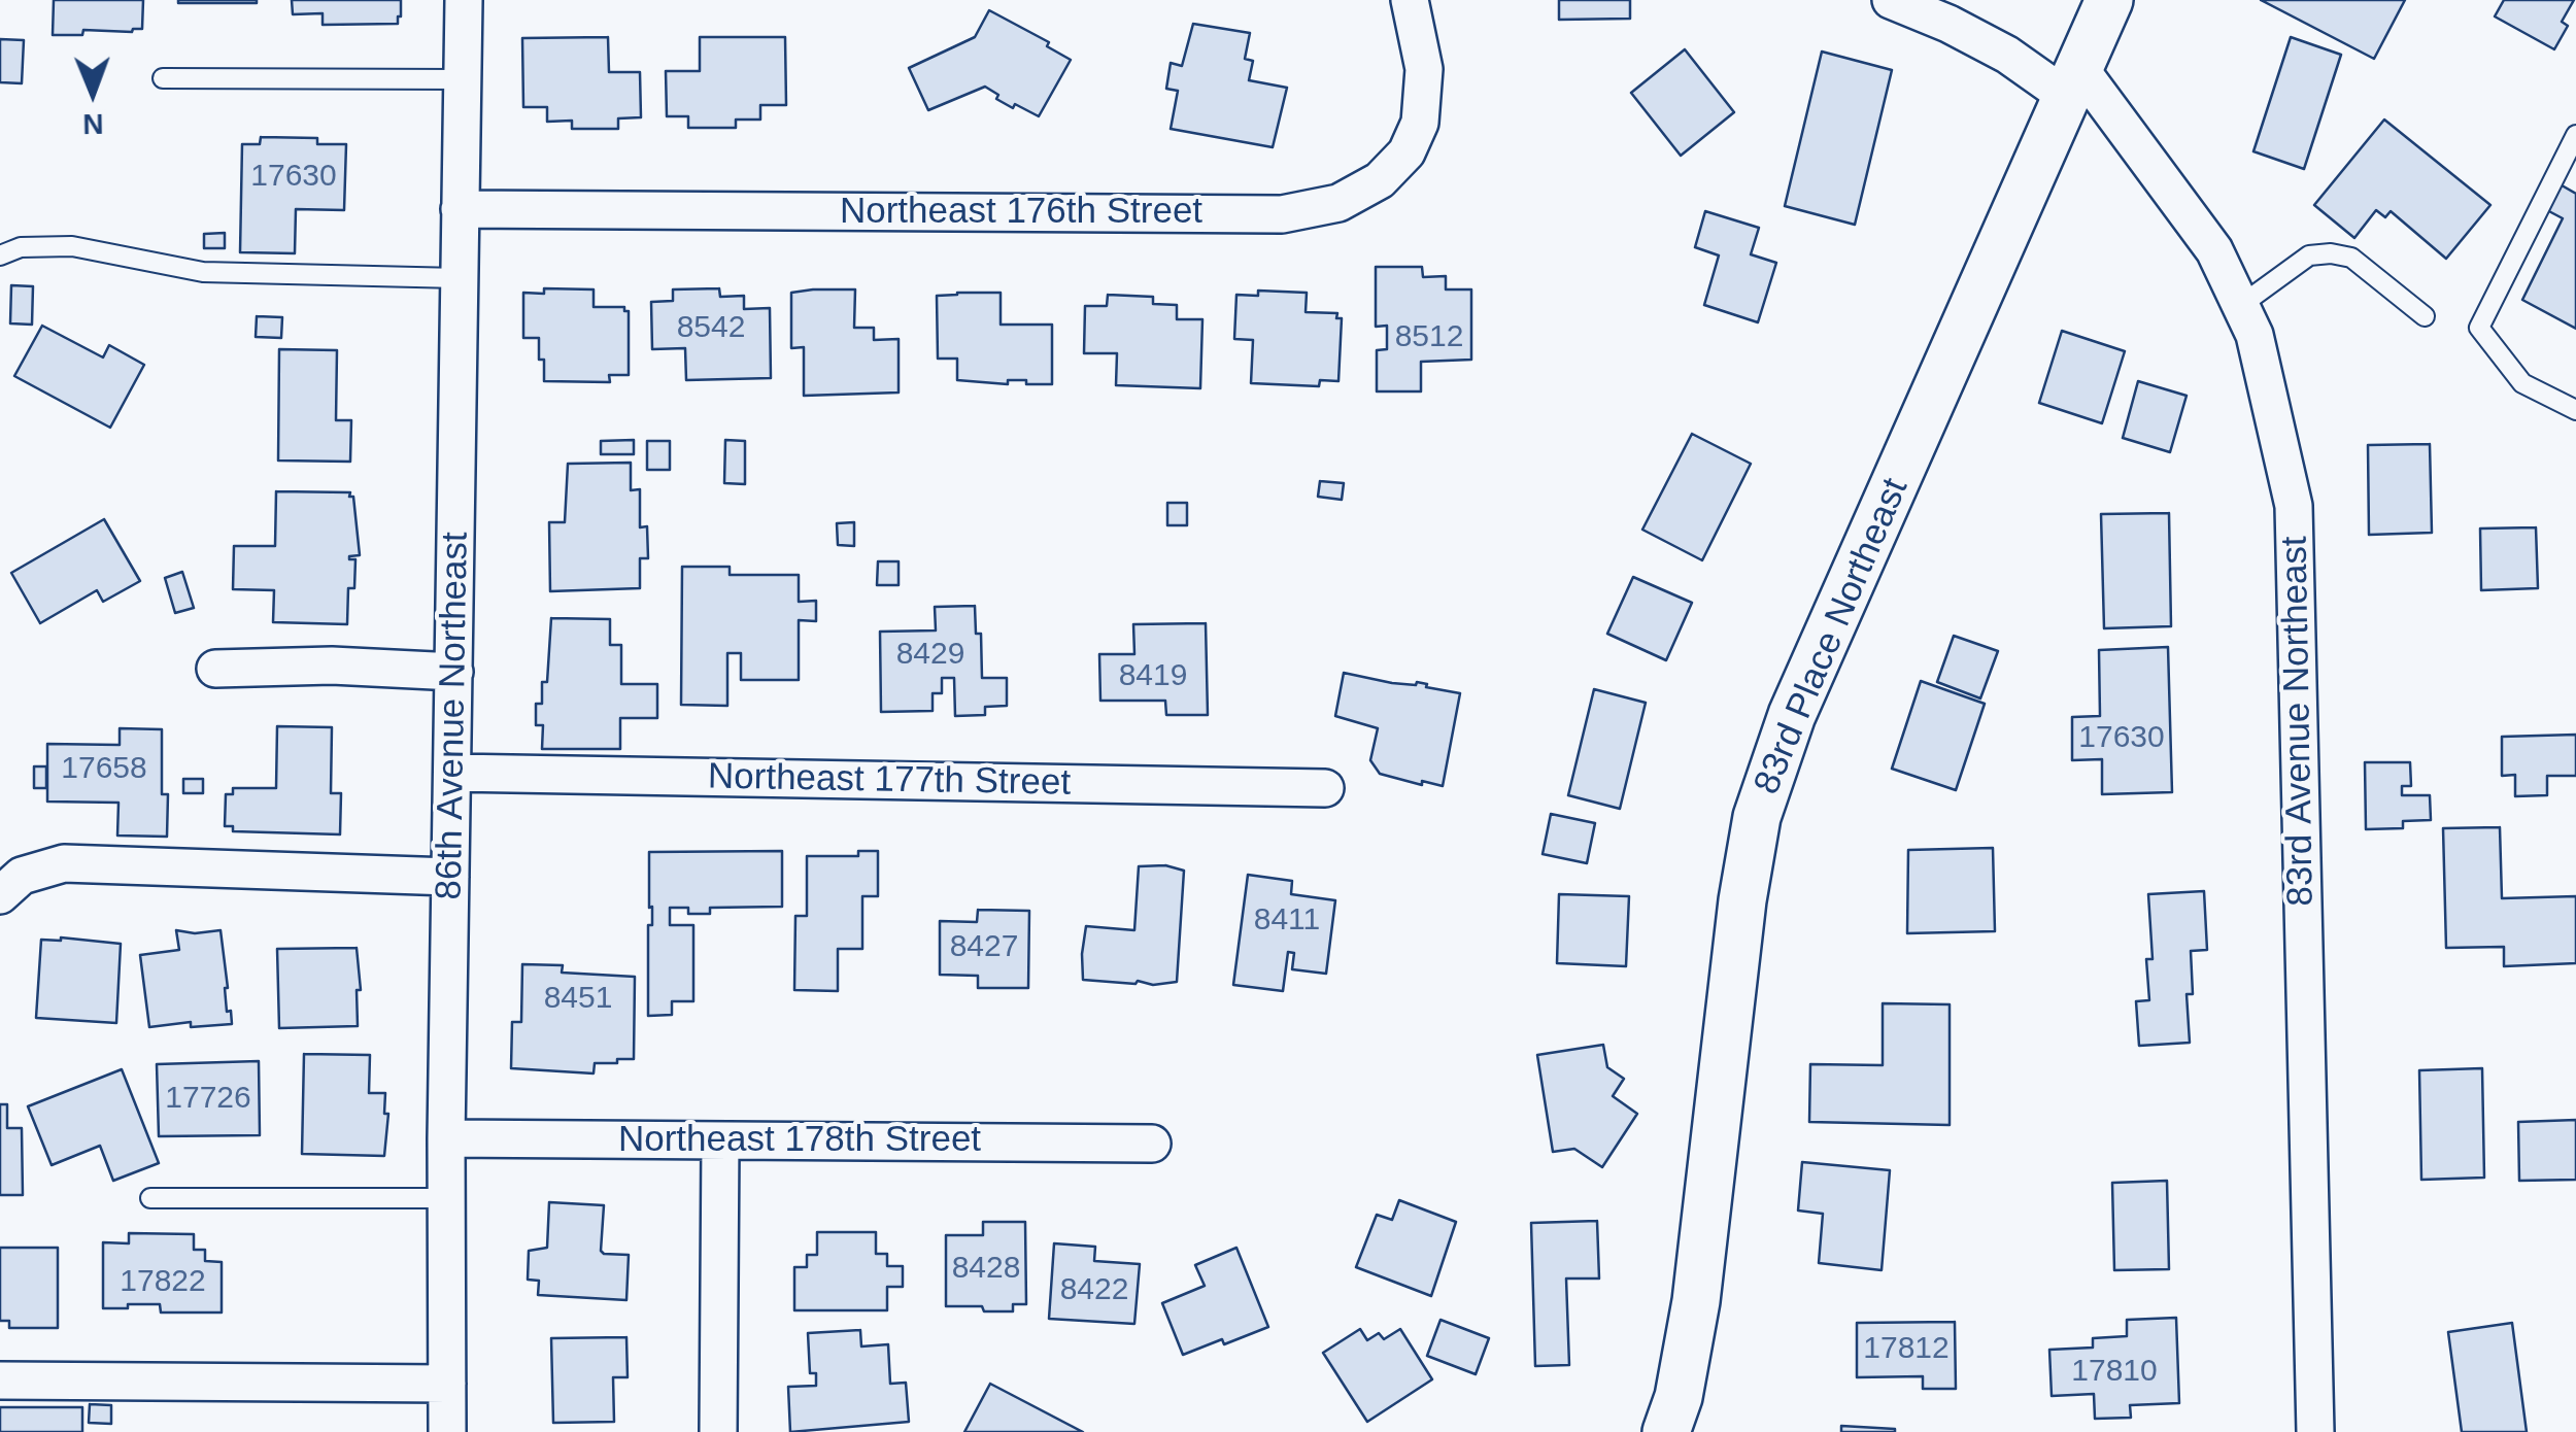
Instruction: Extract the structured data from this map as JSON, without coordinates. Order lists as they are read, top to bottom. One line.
{"streets":{"street":["Northeast 176th Street","83rd Place Northeast","86th Avenue Northeast","83rd Avenue Northeast","Northeast 177th Street","Northeast 178th Street"]},"crossings":[["Northeast 176th Street","86th Avenue Northeast"],["83rd Place Northeast","83rd Avenue Northeast"],["86th Avenue Northeast","Northeast 177th Street"],["86th Avenue Northeast","Northeast 178th Street"]],"house_numbers":["17630","8542","8512","8429","8419","17630","17658","8411","8427","8451","17726","8428","17822","8422","17812","17810"],"north":"bottom"}
